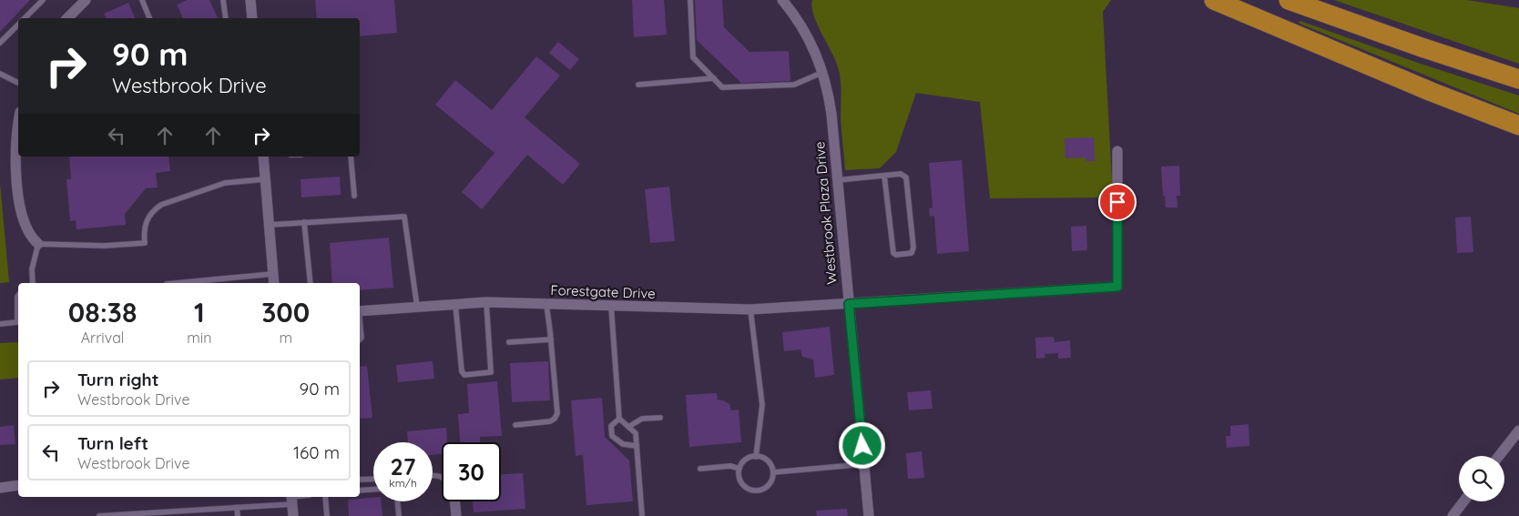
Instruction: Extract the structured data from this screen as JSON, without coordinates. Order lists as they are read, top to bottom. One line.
{"streets":{"street":["Westbrook Plaza Drive","Forestgate Drive"]},"crossings":[["Westbrook Plaza Drive","Forestgate Drive"]],"page":{"turn":["90 m","Westbrook Drive"],"eta":["08:38","Arrival","1","min","300","m"],"list":[{"name":"Turn right","note":"Westbrook Drive","value":"90 m"},{"name":"Turn left","note":"Westbrook Drive","value":"160 m"}],"speed":"27 km/h","limit":"30"}}
